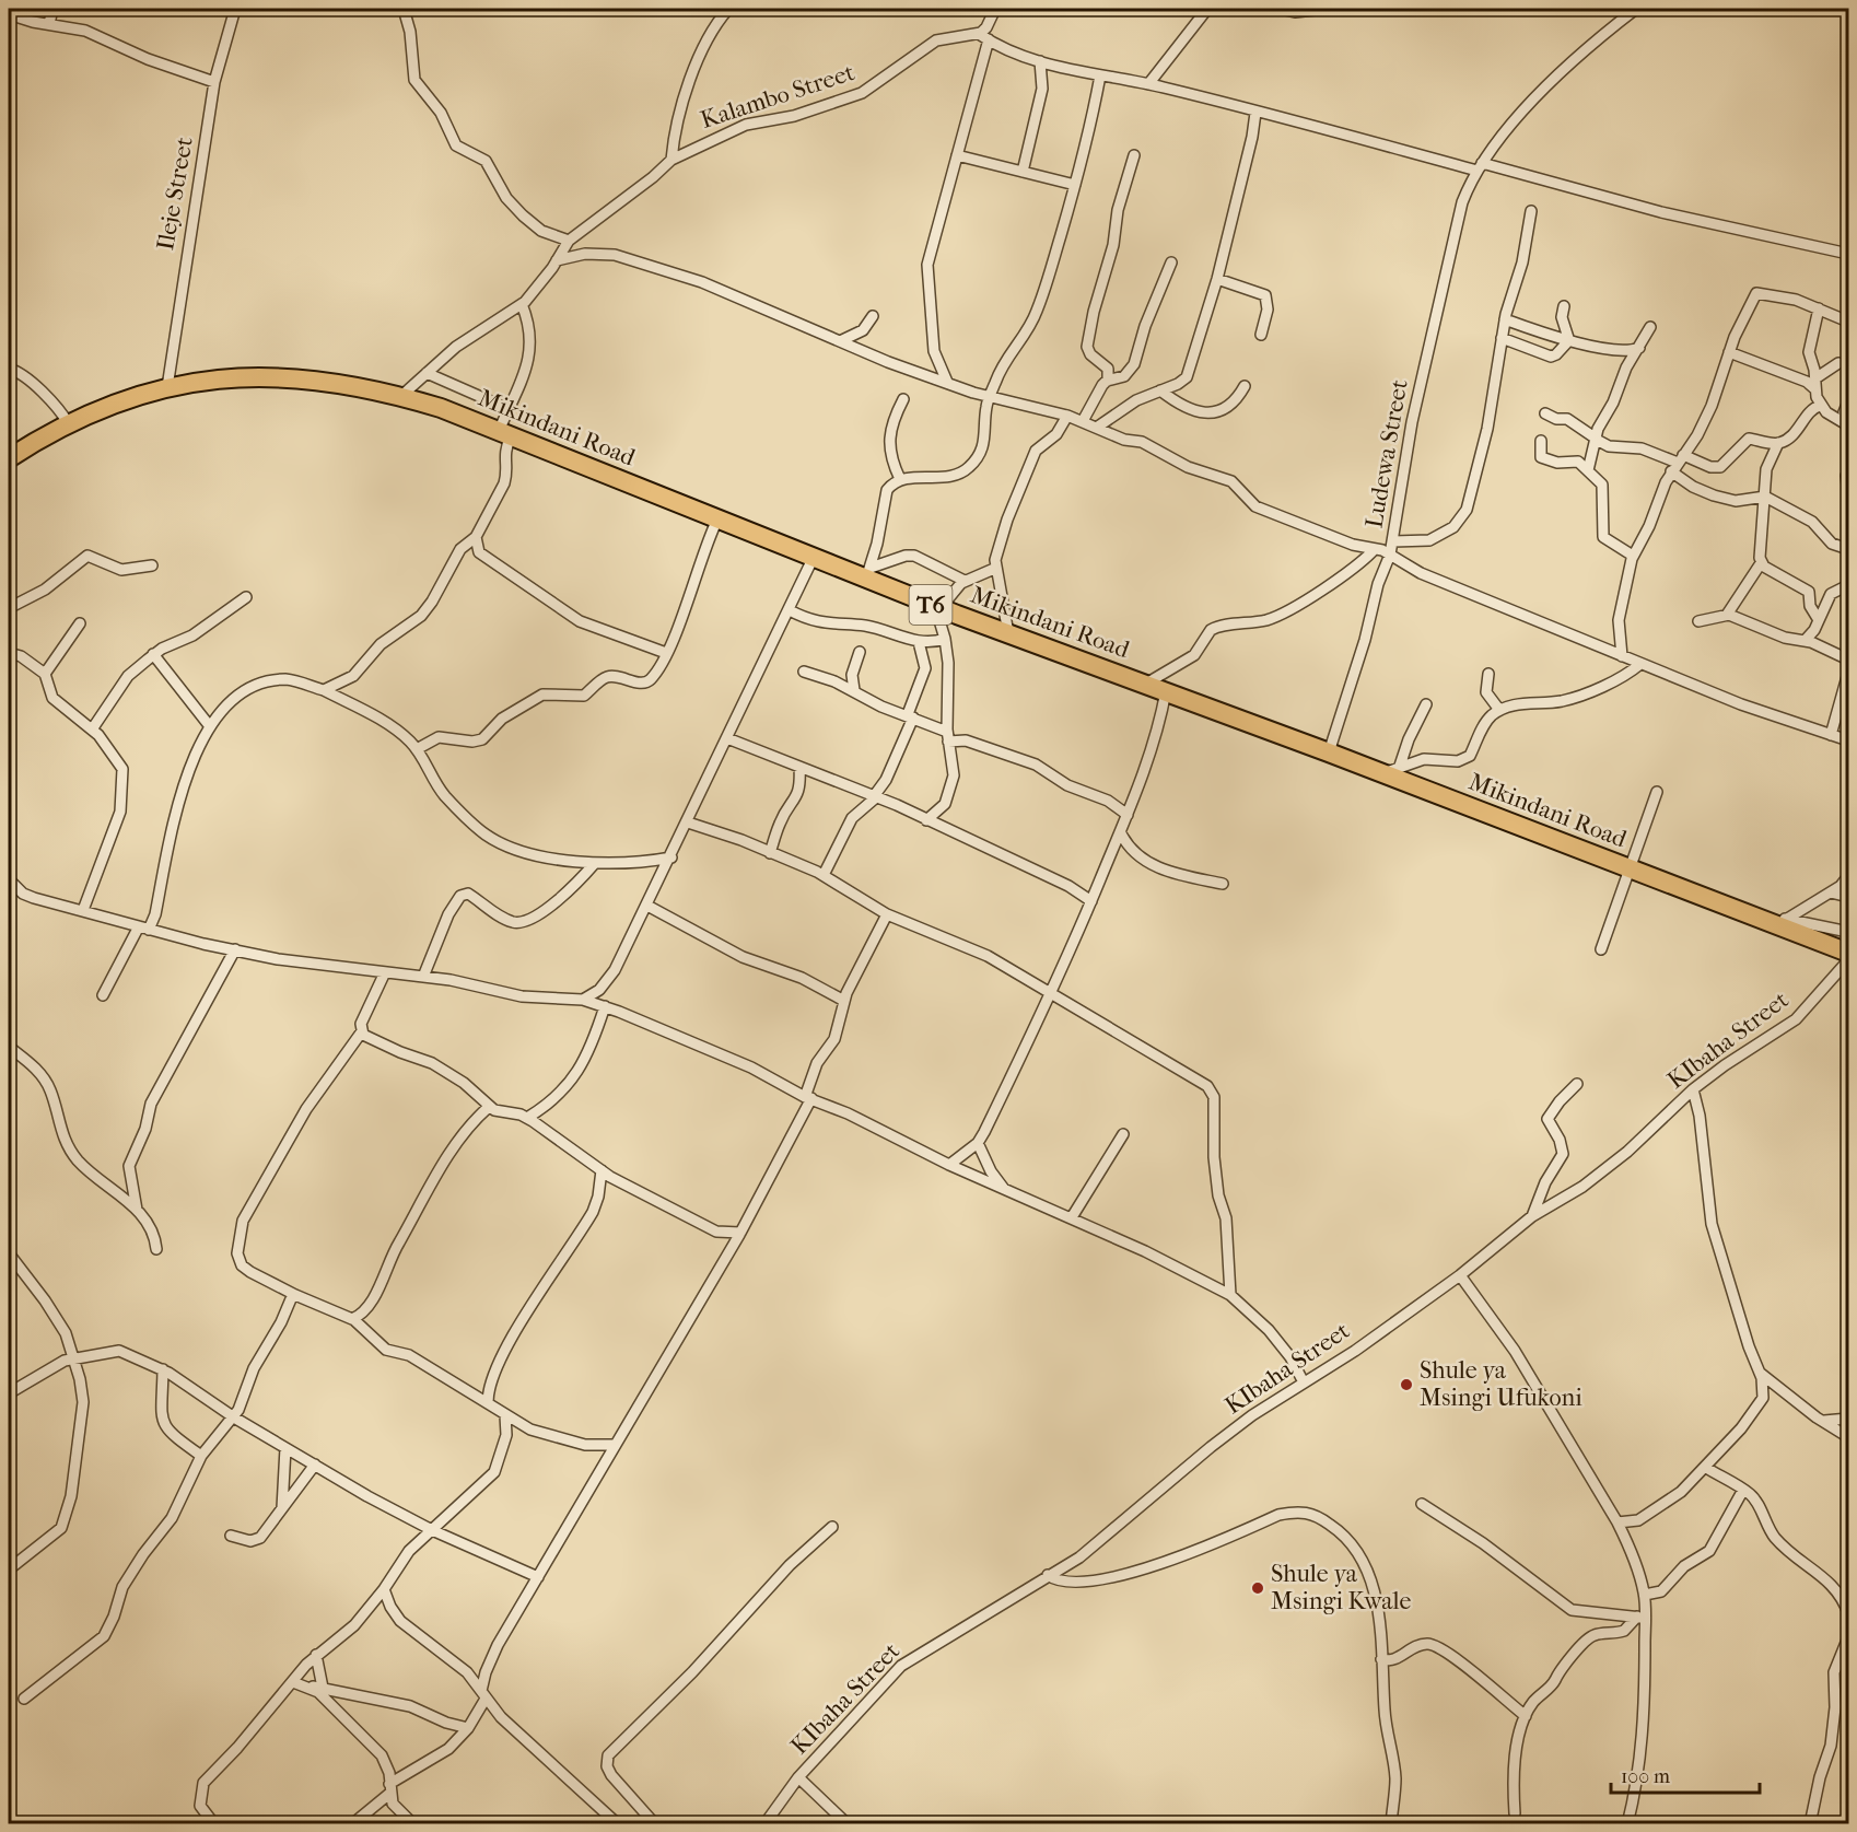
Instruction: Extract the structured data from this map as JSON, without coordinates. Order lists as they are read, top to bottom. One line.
{"streets":{"highway":["Mikindani Road","T6"],"street":["Kalambo Street","Ileje Street","Ludewa Street","KIbaha Street"]},"crossings":[["Kalambo Street","Mikindani Road"],["Ileje Street","Mikindani Road"],["Mikindani Road","Ludewa Street"]],"places":["Shule ya Msingi Ufukoni","Shule ya Msingi Kwale"],"scale_bar":"100 m"}
